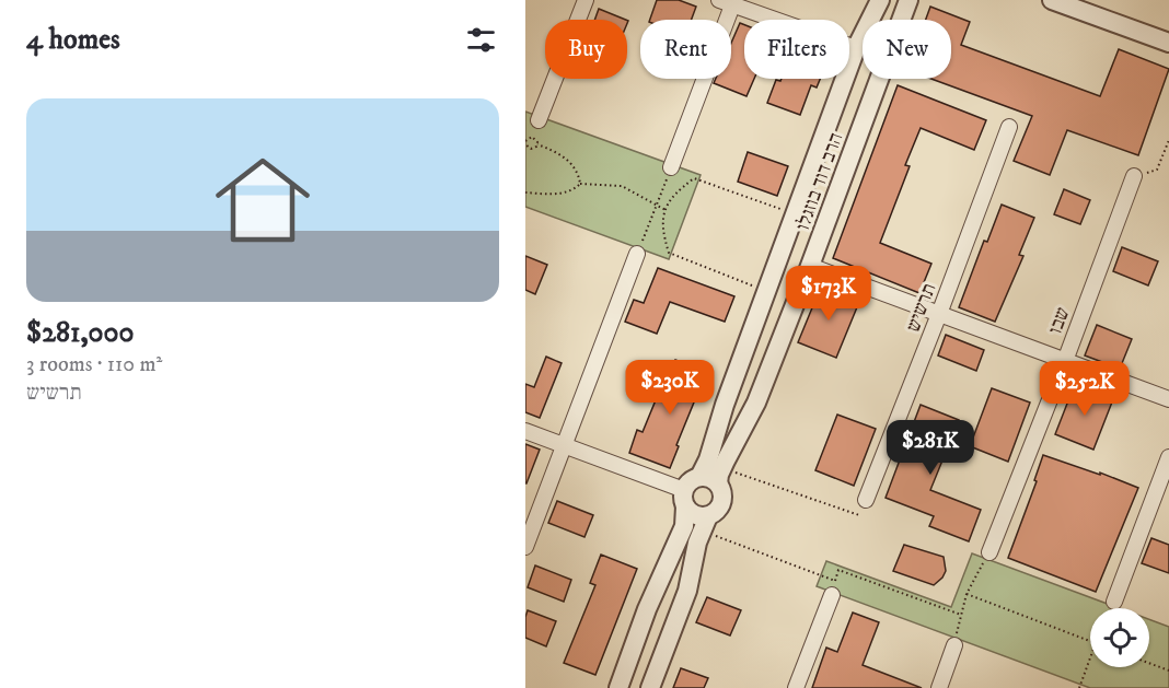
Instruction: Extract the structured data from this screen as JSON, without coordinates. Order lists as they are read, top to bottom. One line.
{"streets":{"street":["הרב דוד בוזגלו","תרשיש","שבו"]},"page":{"heading":"4 homes","chip":["Buy","Rent","Filters","New"],"list":[{"name":"$281,000","note":"3 rooms · 110 m² · תרשיש"}],"price":["$173K","$230K","$252K","$281K"]}}
